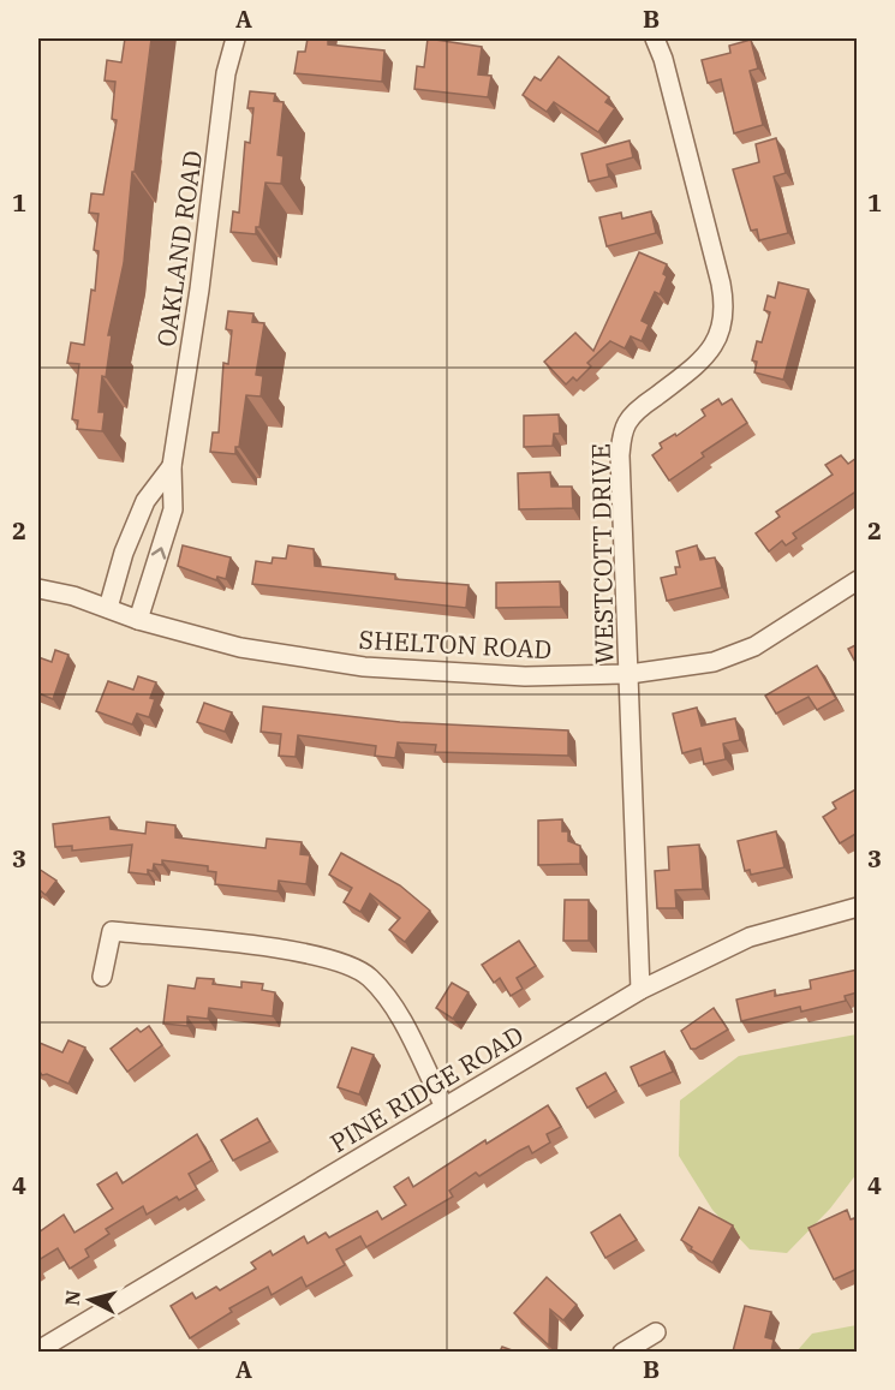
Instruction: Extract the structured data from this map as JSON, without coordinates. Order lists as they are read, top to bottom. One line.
{"streets":{"street":["OAKLAND ROAD","WESTCOTT DRIVE","SHELTON ROAD","PINE RIDGE ROAD"]},"crossings":[["OAKLAND ROAD","SHELTON ROAD"],["WESTCOTT DRIVE","SHELTON ROAD"],["WESTCOTT DRIVE","PINE RIDGE ROAD"]],"north":"left","grid":{"columns":["A","B"],"rows":["1","2","3","4"]}}
